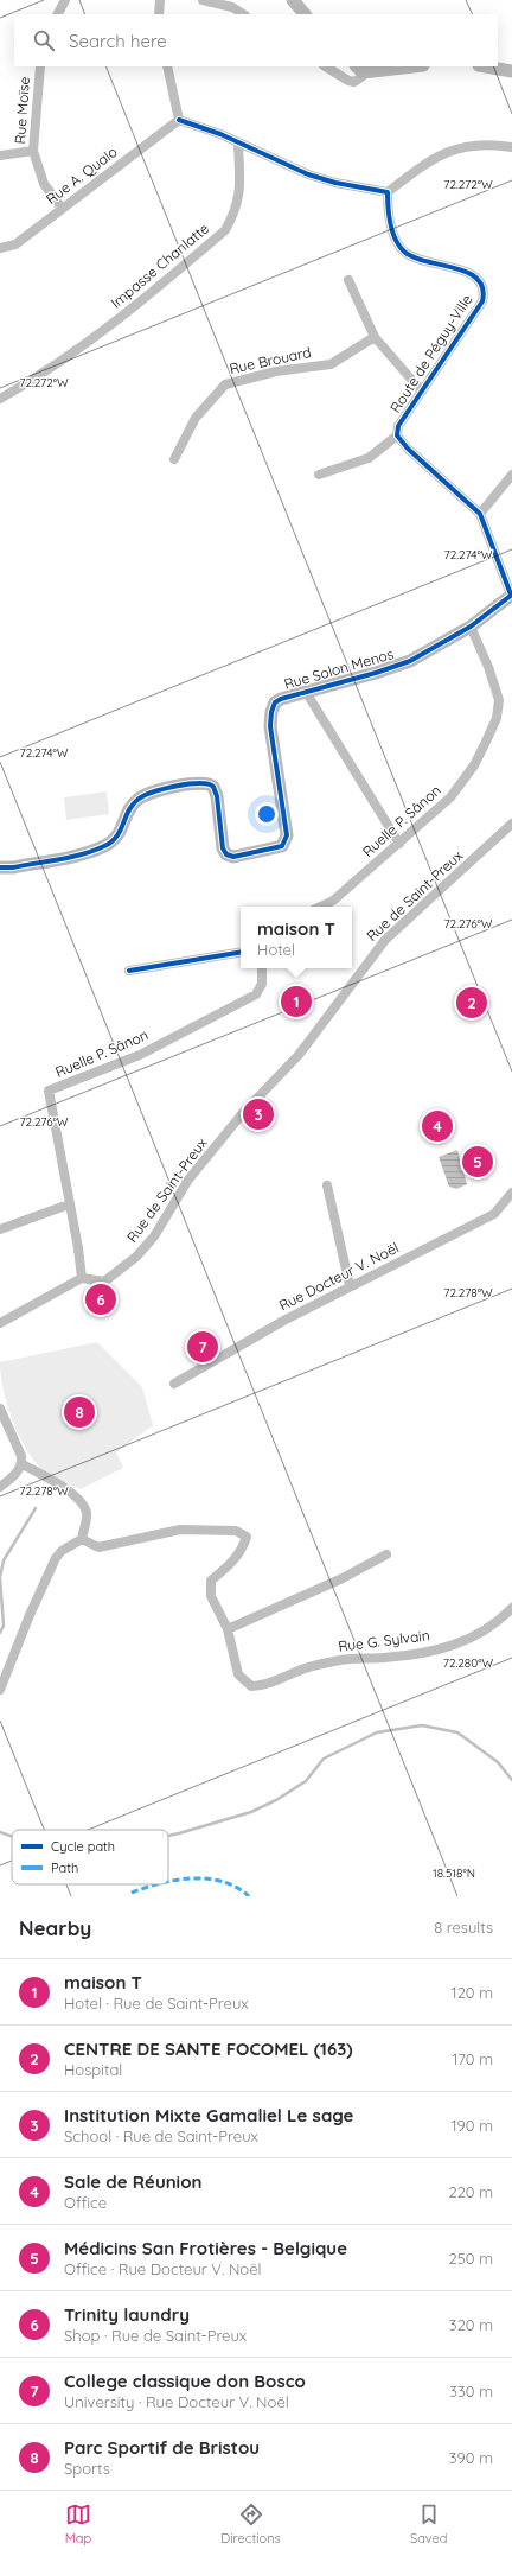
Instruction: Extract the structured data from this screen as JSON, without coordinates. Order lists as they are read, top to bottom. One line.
{"streets":{"street":["Rue Moïse","Rue A. Qualo","Impasse Chanlatte","Route de Péguy-Ville","Rue Brouard","Rue Solon Menos","Ruelle P. Sânon","Rue de Saint-Preux","Rue Docteur V. Noël","Rue G. Sylvain"]},"crossings":[["Rue Moïse","Rue A. Qualo"],["Route de Péguy-Ville","Rue Solon Menos"],["Rue Solon Menos","Ruelle P. Sânon"],["Ruelle P. Sânon","Rue de Saint-Preux"]],"legend":["Cycle path","Path"],"page":{"search":"Search here","popup":["maison T","Hotel"],"pins":["1","2","3","4","5","6","7","8"],"heading":["Nearby","8 results"],"list":[{"mark":"1","name":"maison T","note":"Hotel · Rue de Saint-Preux","value":"120 m"},{"mark":"2","name":"CENTRE DE SANTE FOCOMEL (163)","note":"Hospital","value":"170 m"},{"mark":"3","name":"Institution Mixte Gamaliel Le sage","note":"School · Rue de Saint-Preux","value":"190 m"},{"mark":"4","name":"Sale de Réunion","note":"Office","value":"220 m"},{"mark":"5","name":"Médicins San Frotières - Belgique","note":"Office · Rue Docteur V. Noël","value":"250 m"},{"mark":"6","name":"Trinity laundry","note":"Shop · Rue de Saint-Preux","value":"320 m"},{"mark":"7","name":"College classique don Bosco","note":"University · Rue Docteur V. Noël","value":"330 m"},{"mark":"8","name":"Parc Sportif de Bristou","note":"Sports","value":"390 m"}],"nav":["Map","Directions","Saved"]},"coordinates":["72.272°W","72.274°W","72.276°W","72.278°W","72.280°W","18.518°N"]}
